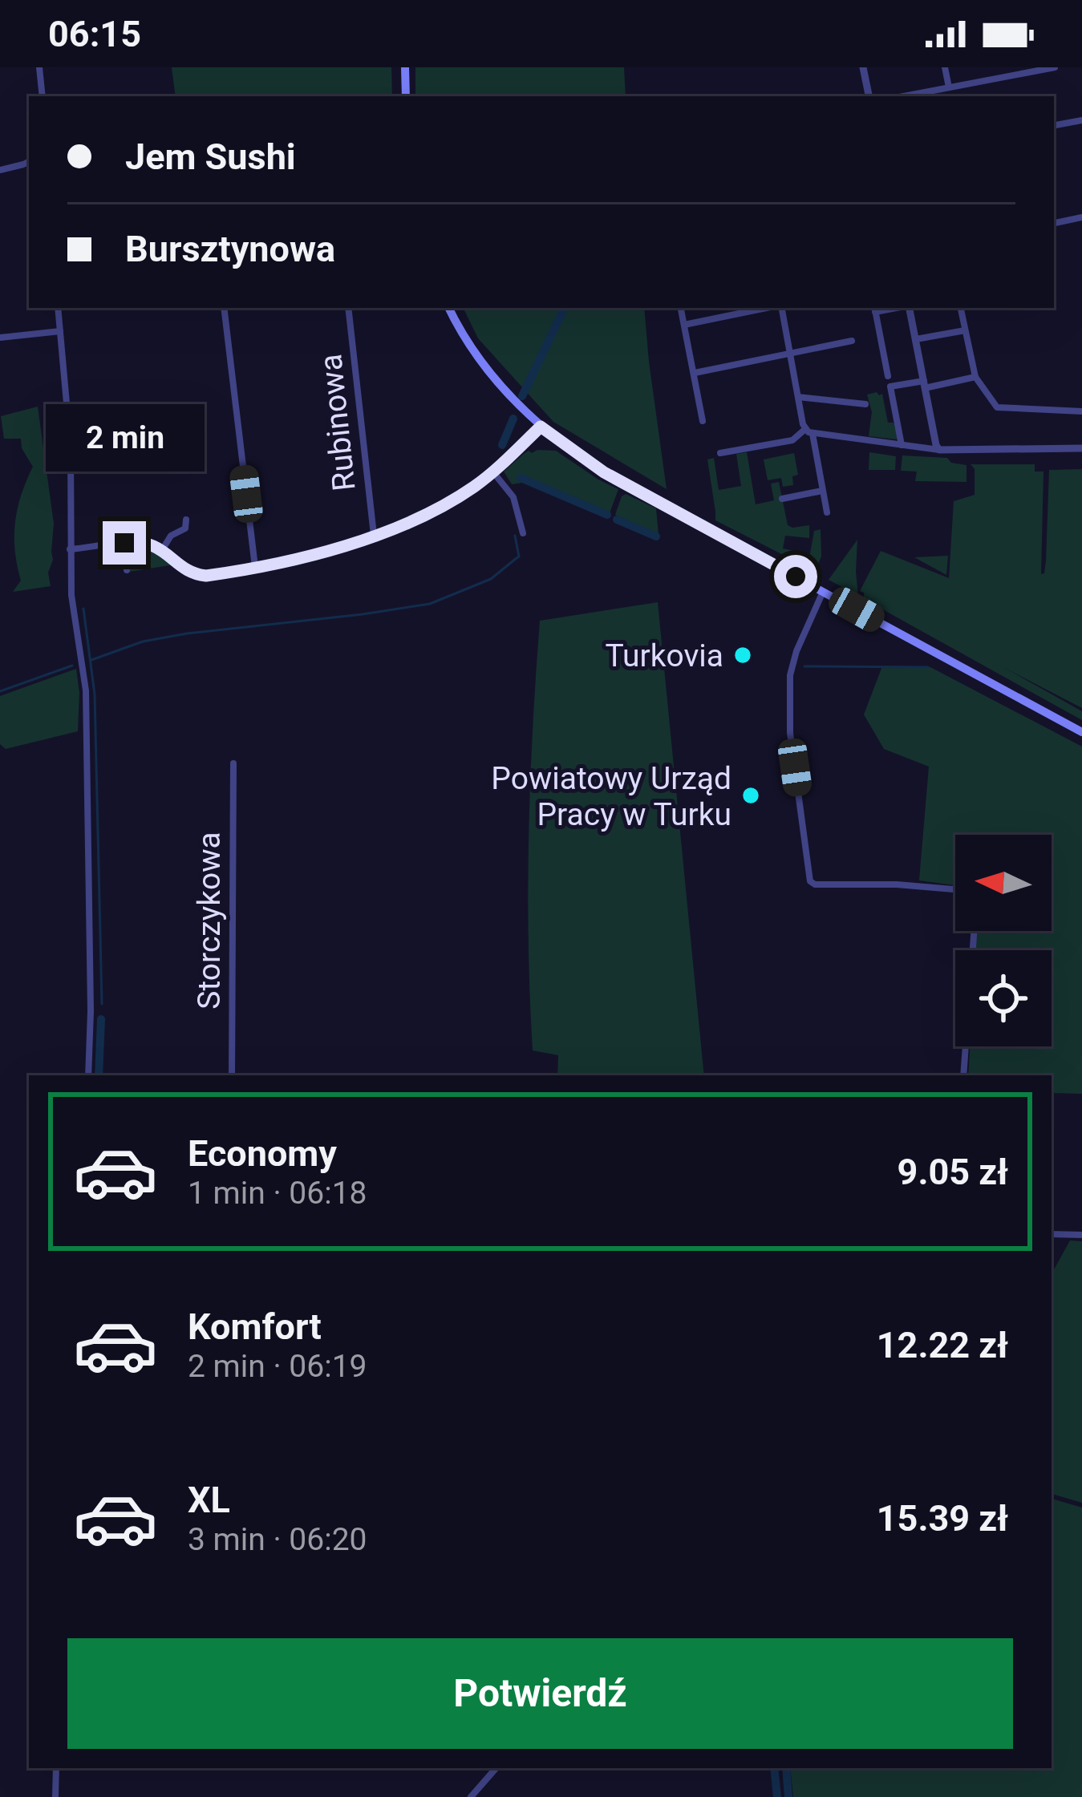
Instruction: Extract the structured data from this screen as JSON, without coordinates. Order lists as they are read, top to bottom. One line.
{"streets":{"street":["Rubinowa","Storczykowa"]},"places":["Turkovia","Powiatowy Urząd Pracy w Turku"],"north":"left","page":{"status":"06:15","banner":["Jem Sushi","Bursztynowa"],"bubble":"2 min","list":[{"name":"Economy","note":"1 min · 06:18","value":"9.05 zł"},{"name":"Komfort","note":"2 min · 06:19","value":"12.22 zł"},{"name":"XL","note":"3 min · 06:20","value":"15.39 zł"}],"buttons":"Potwierdź"}}
